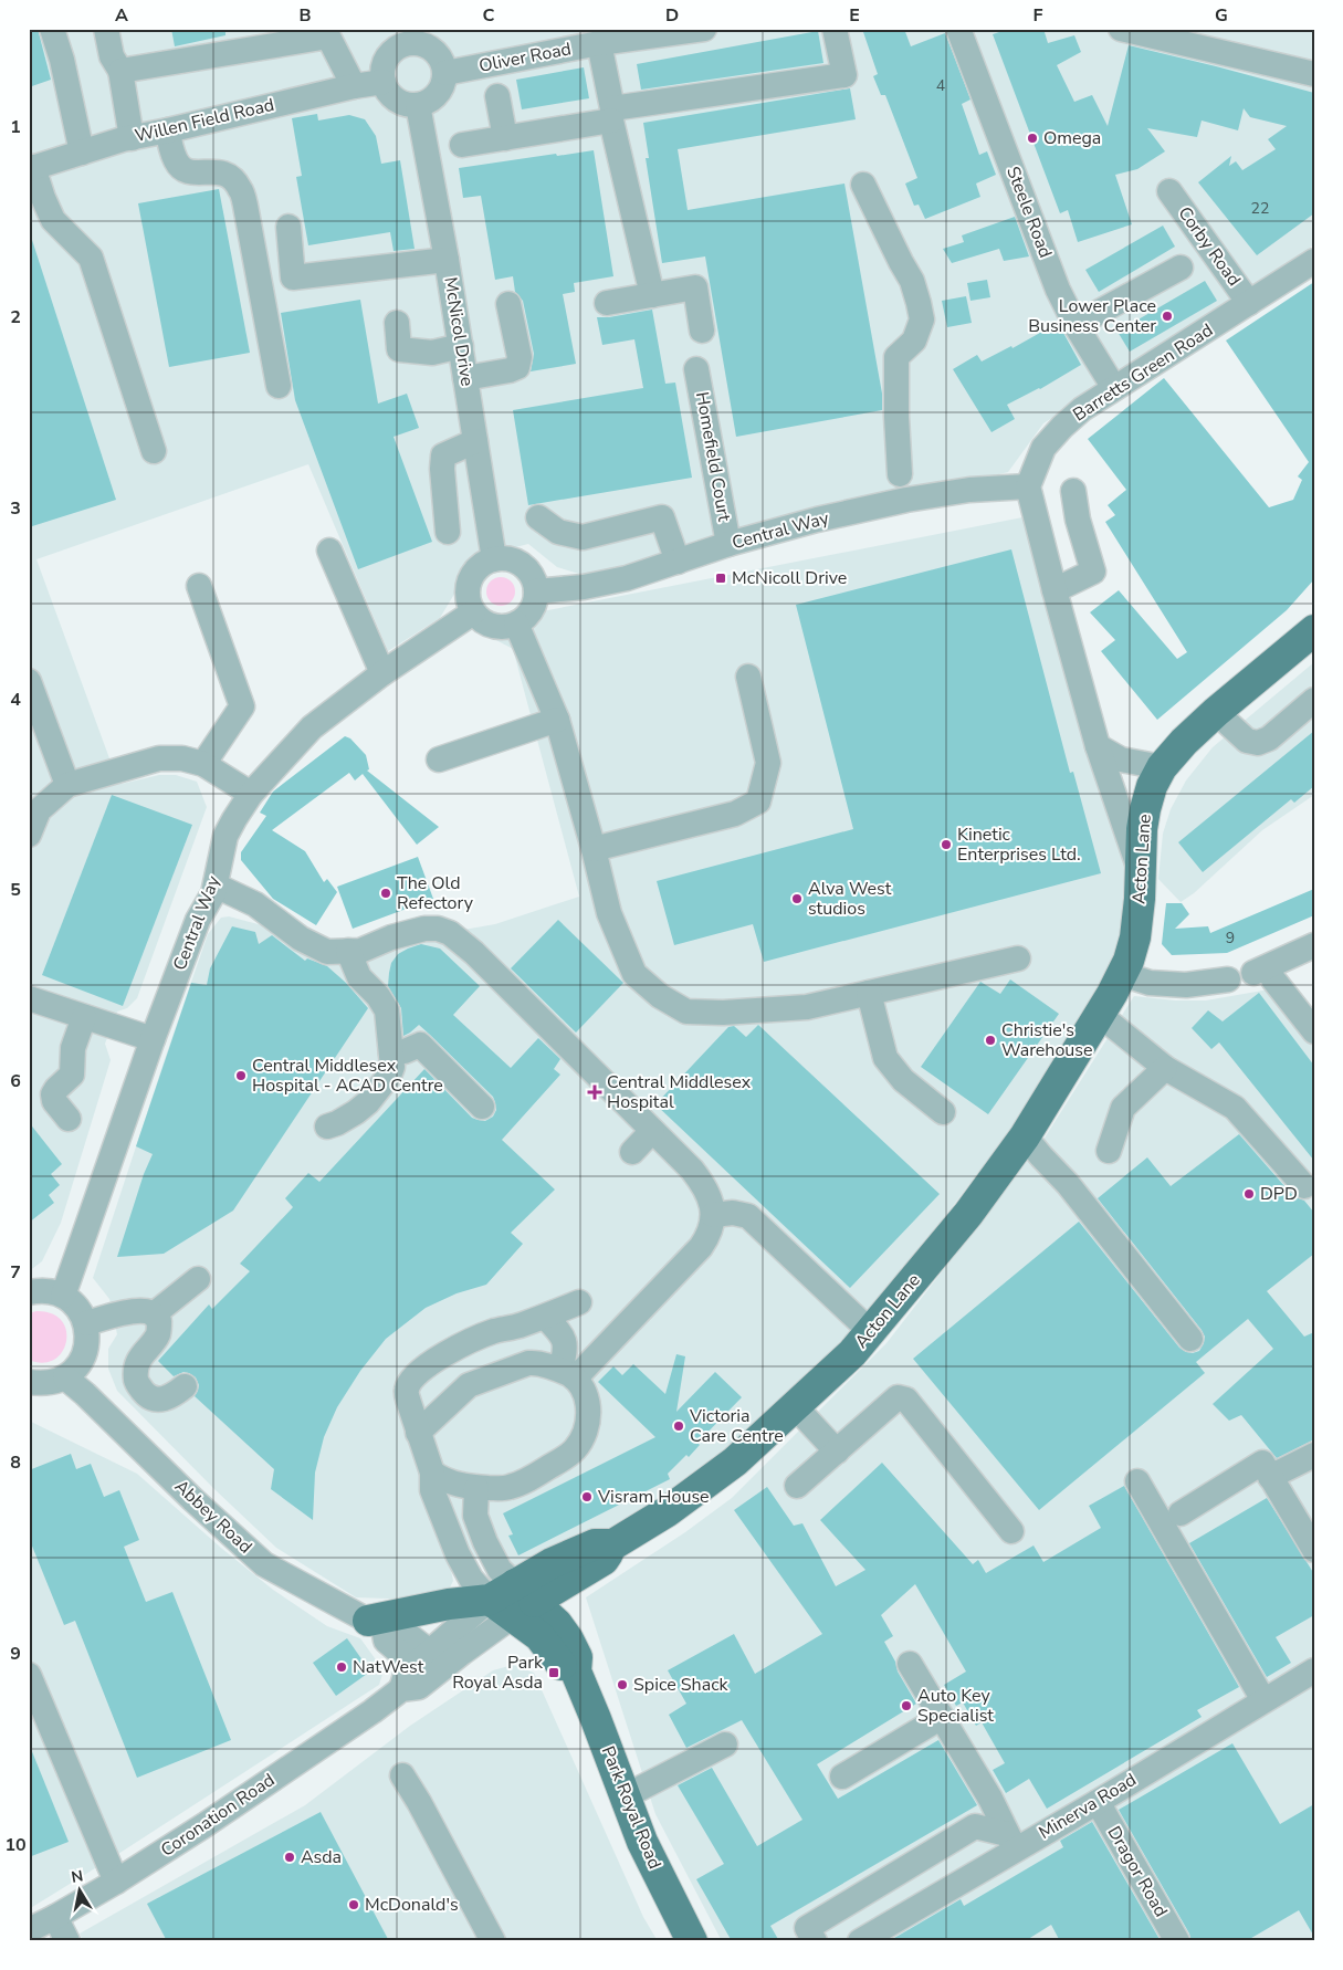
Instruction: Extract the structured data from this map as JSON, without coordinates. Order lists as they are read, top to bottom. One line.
{"streets":{"main road":["Acton Lane","Park Royal Road"],"street":["Oliver Road","Willen Field Road","Steele Road","Corby Road","McNicol Drive","Barretts Green Road","Homefield Court","Central Way","Abbey Road","Minerva Road","Coronation Road","Dragor Road"]},"crossings":[["Oliver Road","Willen Field Road"],["Oliver Road","McNicol Drive"],["Willen Field Road","McNicol Drive"],["Steele Road","Barretts Green Road"],["Corby Road","Barretts Green Road"],["McNicol Drive","Central Way"],["Barretts Green Road","Central Way"],["Homefield Court","Central Way"],["Acton Lane","Park Royal Road"],["Acton Lane","Coronation Road"],["Abbey Road","Coronation Road"],["Minerva Road","Dragor Road"],["Park Royal Road","Coronation Road"]],"places":{"other":["Omega","Lower Place Business Center","Kinetic Enterprises Ltd.","The Old Refectory","Alva West studios","Christie's Warehouse","Central Middlesex Hospital - ACAD Centre","DPD","Victoria Care Centre","Visram House","NatWest","Spice Shack","Auto Key Specialist","Asda","McDonald's"],"transit":["McNicoll Drive","Park Royal Asda"],"health":["Central Middlesex Hospital"]},"house_numbers":["4","22","9"],"north":"top","grid":{"columns":["A","B","C","D","E","F","G"],"rows":["1","2","3","4","5","6","7","8","9","10"]}}
